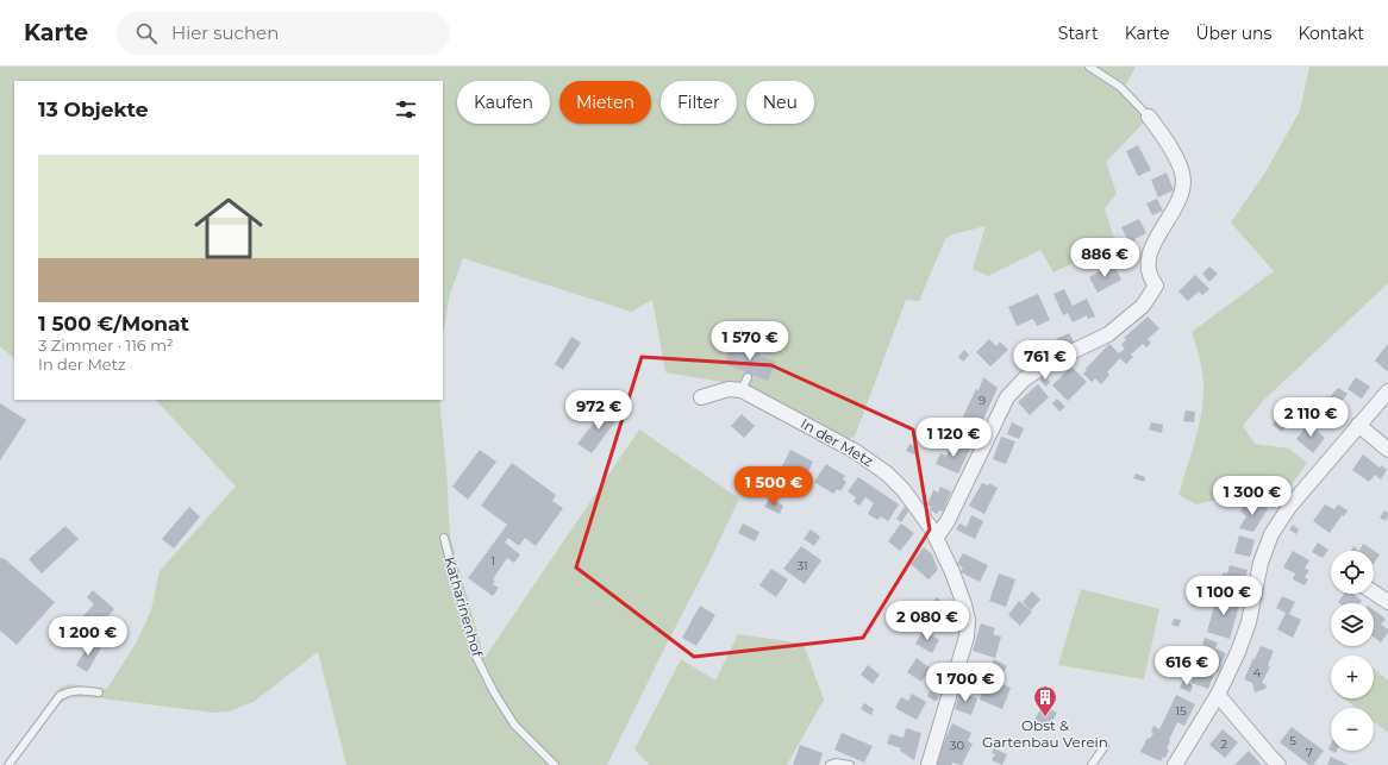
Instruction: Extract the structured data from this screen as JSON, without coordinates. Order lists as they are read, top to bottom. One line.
{"streets":{"street":["In der Metz"],"lane":["Katharinenhof"]},"places":{"building":["Obst & Gartenbau Verein"]},"house_numbers":["9","1","31","4","15","5","2","30","7"],"page":{"header":"Karte","search":"Hier suchen","nav":["Start","Karte","Über uns","Kontakt"],"chip":["Kaufen","Mieten","Filter","Neu"],"heading":"13 Objekte","list":[{"name":"1 500 €/Monat","note":"3 Zimmer · 116 m² · In der Metz"}],"price":["886 €","1 570 €","761 €","972 €","2 110 €","1 120 €","1 500 €","1 300 €","1 100 €","2 080 €","1 200 €","616 €","1 700 €"],"map_buttons":["+","−"]}}
